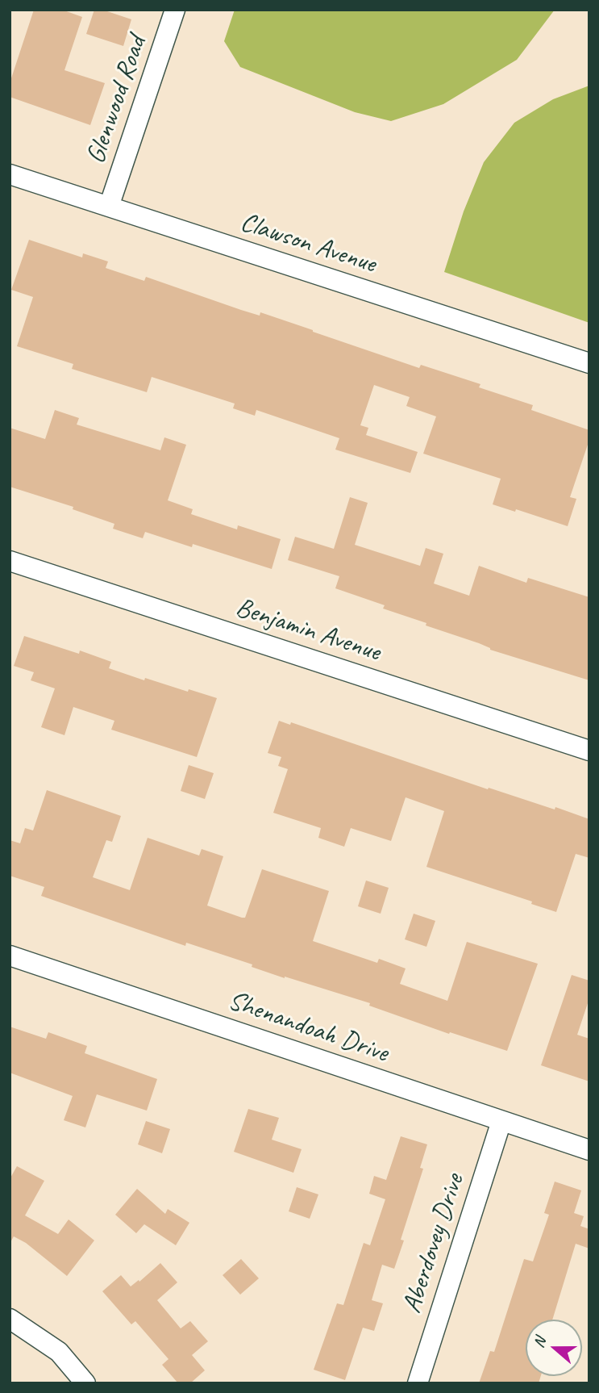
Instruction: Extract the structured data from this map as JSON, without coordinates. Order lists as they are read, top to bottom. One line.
{"streets":{"street":["Glenwood Road","Clawson Avenue","Benjamin Avenue","Shenandoah Drive","Aberdovey Drive"]},"crossings":[["Glenwood Road","Clawson Avenue"],["Shenandoah Drive","Aberdovey Drive"]],"north":"left"}
